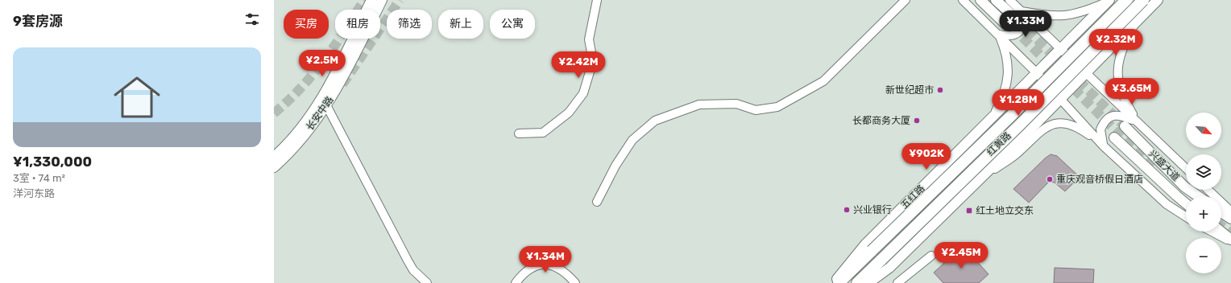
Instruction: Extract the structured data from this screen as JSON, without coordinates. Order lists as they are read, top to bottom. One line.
{"streets":{"highway":["红黄路"],"main road":["长安中路","兴盛大道","五红路"]},"places":{"other":["新世纪超市","长都商务大厦","重庆观音桥假日酒店","兴业银行"],"transit":["红土地立交东"]},"north":"bottom right","page":{"heading":"9套房源","chip":["买房","租房","筛选","新上","公寓"],"price":["¥1.33M","¥2.32M","¥2.5M","¥2.42M","¥3.65M","¥1.28M","¥902K","¥2.45M","¥1.34M"],"list":[{"name":"¥1,330,000","note":"3室 · 74 m² · 洋河东路"}],"map_buttons":["+","−"]}}
